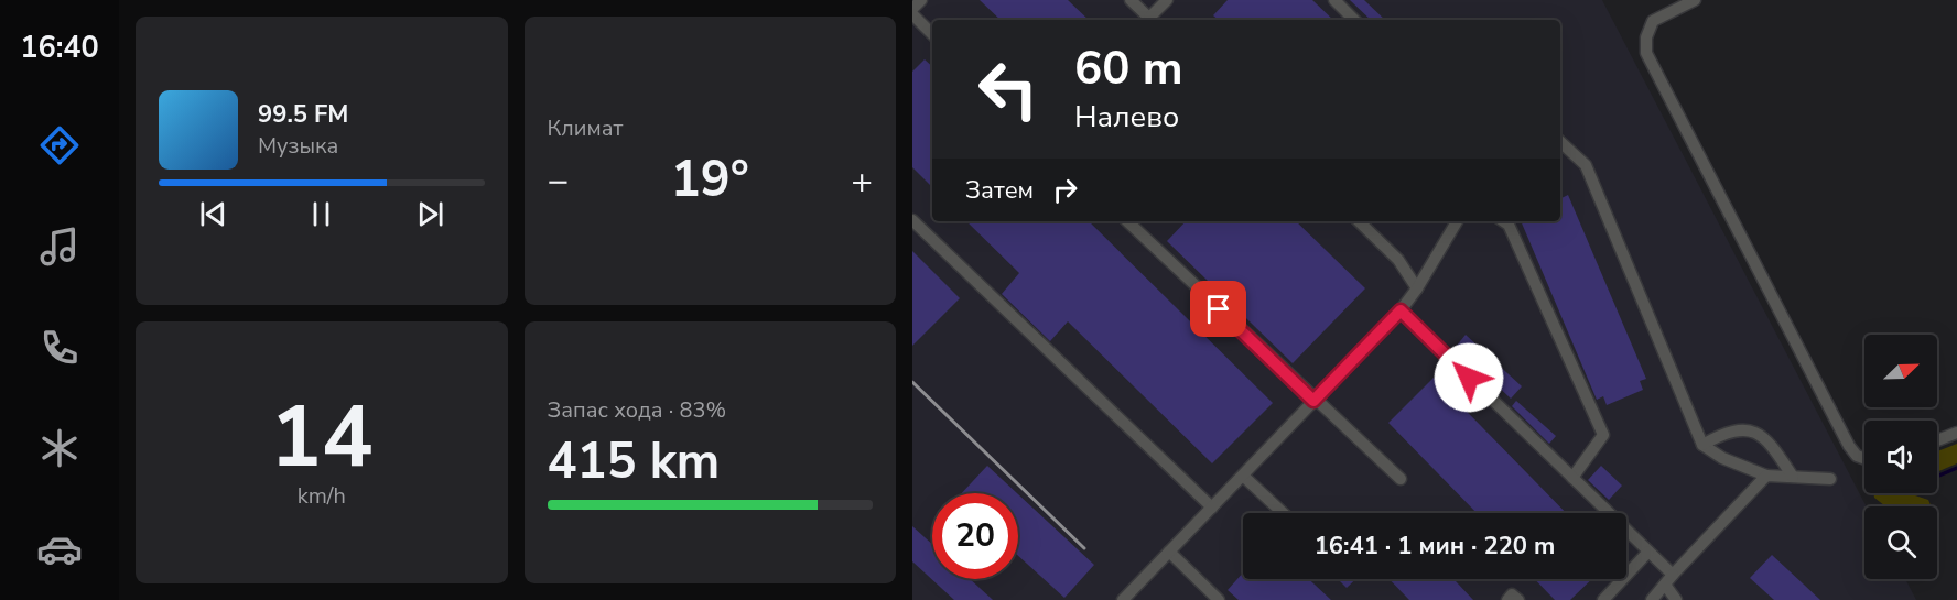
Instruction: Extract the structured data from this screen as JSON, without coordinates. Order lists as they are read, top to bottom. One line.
{"north":"top right","page":{"tabs":"16:40","tile":["Климат",["14","km/h"],["Запас хода · 83%","415 km"]],"turn":["60 m","Налево"],"song":["99.5 FM","Музыка"],"heat":["−","19°","+"],"then":"Затем","limit":"20","trip":"16:41 · 1 мин · 220 m"}}
